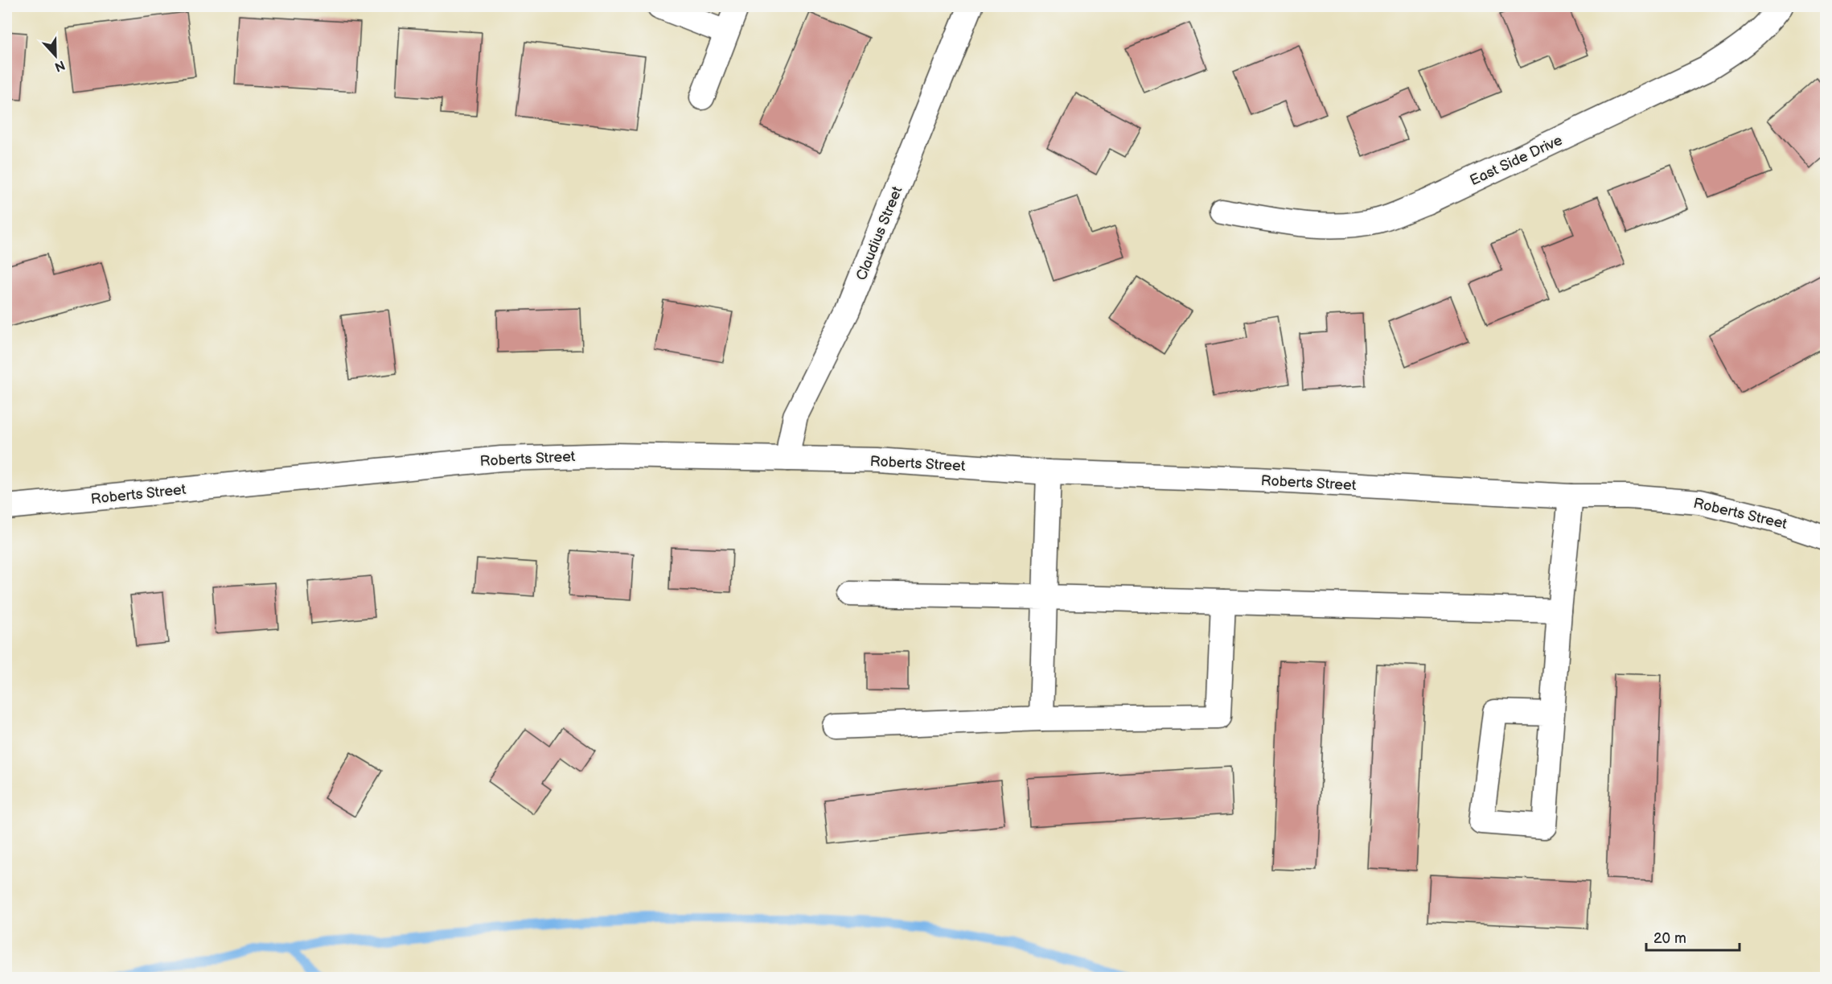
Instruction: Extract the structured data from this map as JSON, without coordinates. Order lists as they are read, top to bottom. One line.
{"streets":{"street":["East Side Drive","Claudius Street","Roberts Street"]},"crossings":[["Claudius Street","Roberts Street"]],"scale_bar":"20 m","north":"bottom"}
